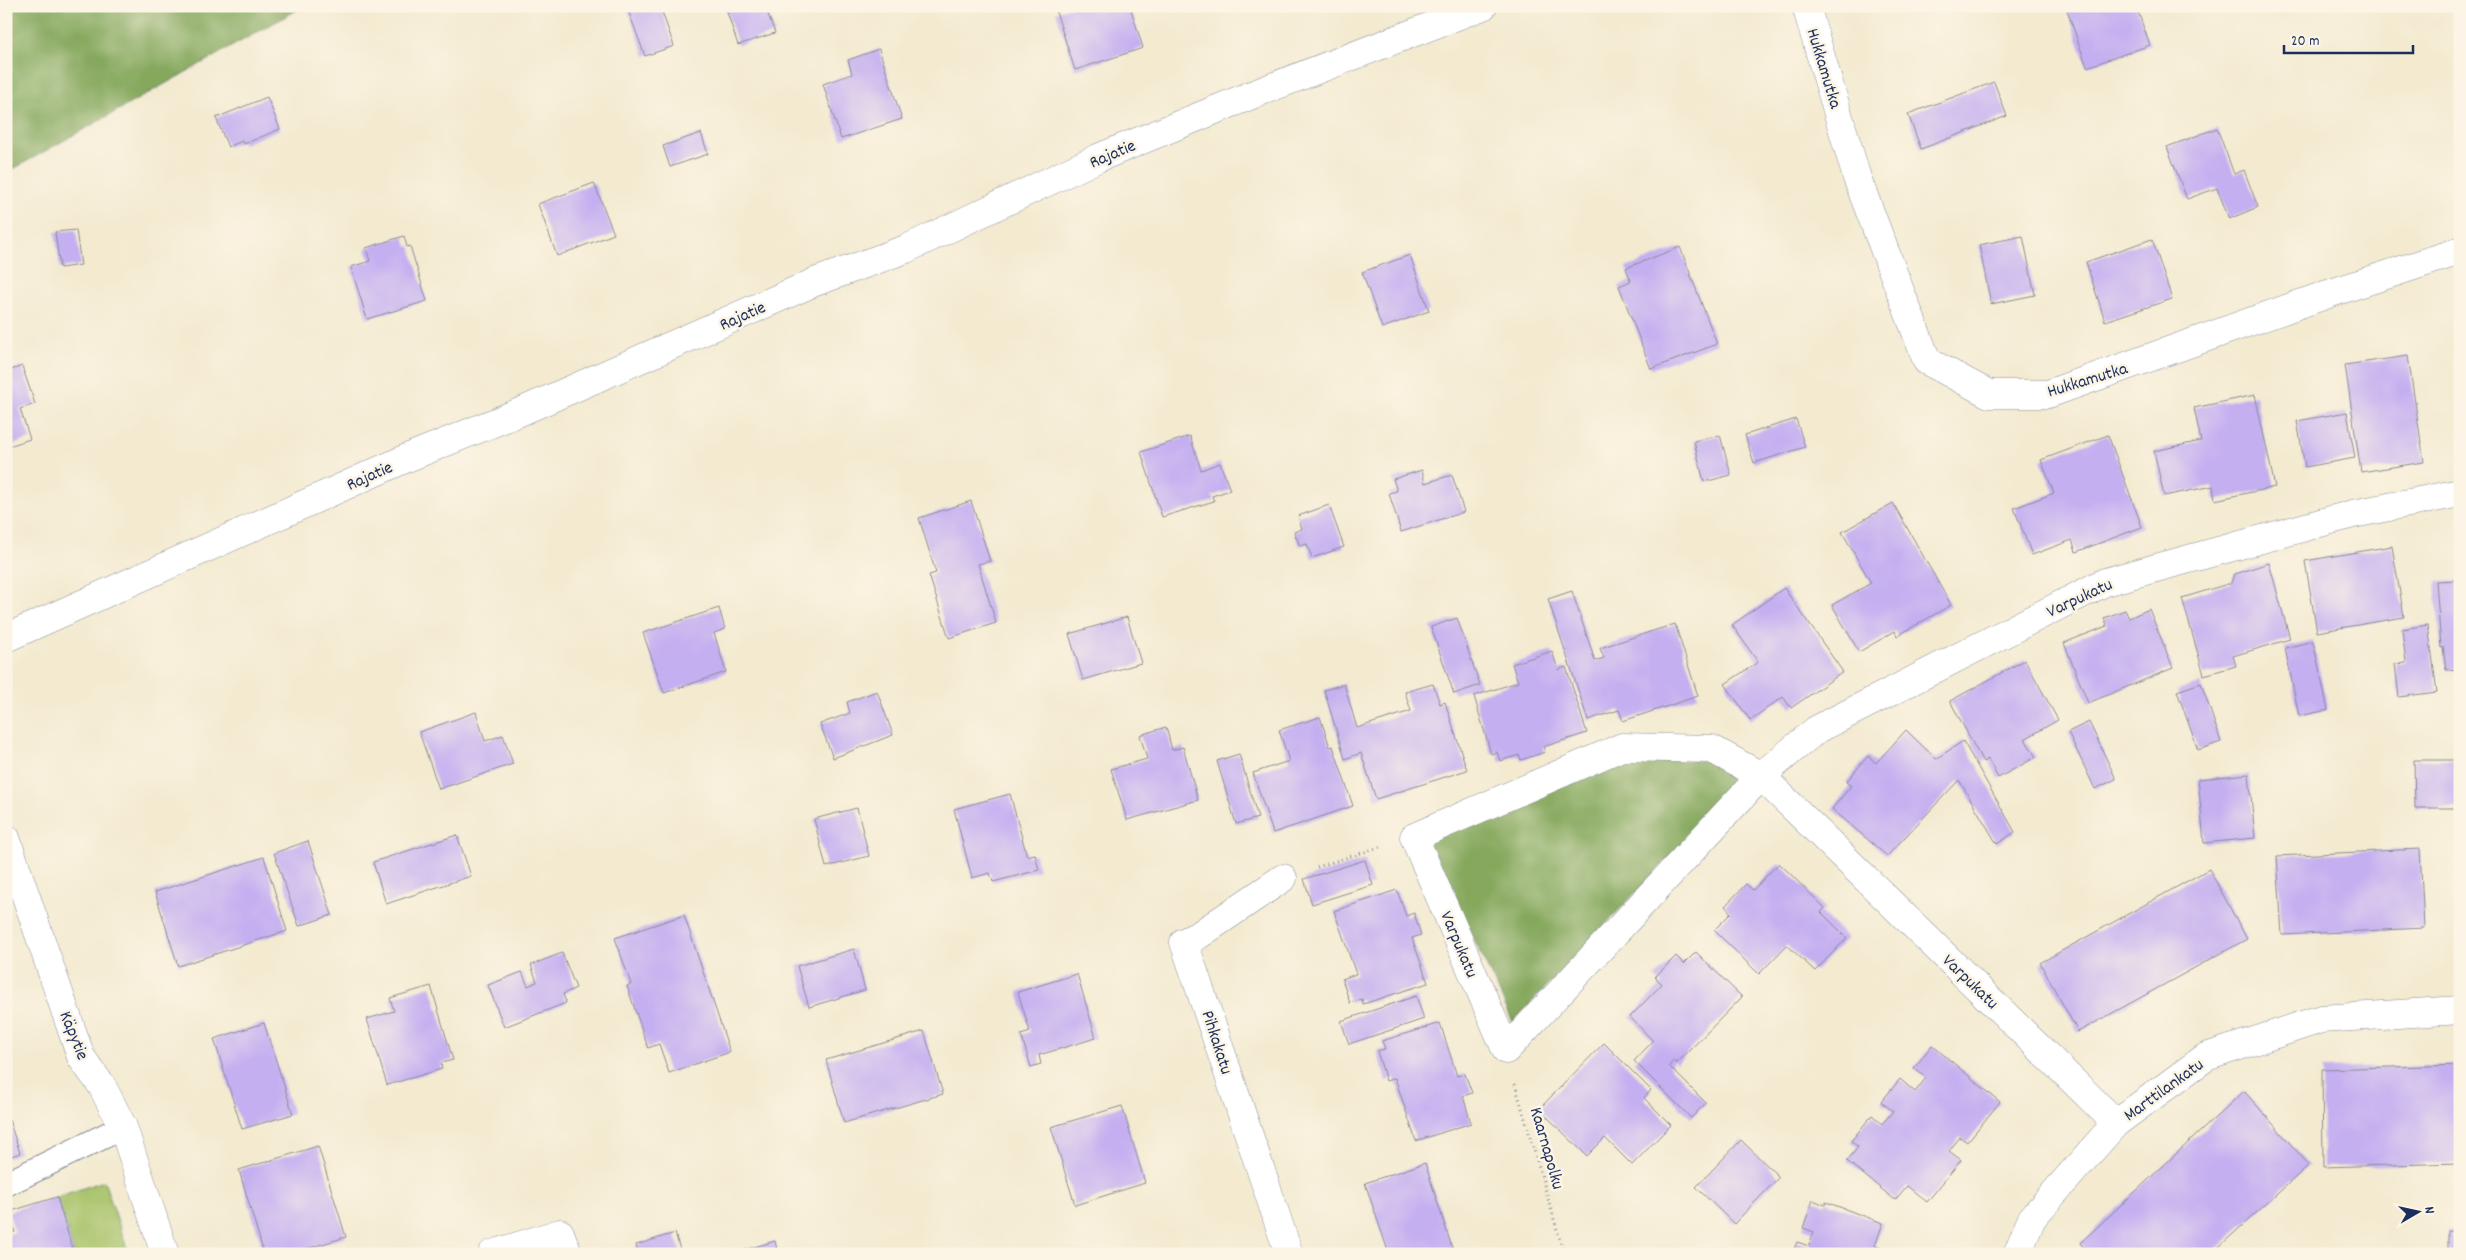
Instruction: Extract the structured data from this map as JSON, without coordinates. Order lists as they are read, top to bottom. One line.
{"streets":{"street":["Hukkamutka","Rajatie","Varpukatu","Käpytie","Pihkakatu","Marttilankatu"],"path":["Kaarnapolku"]},"crossings":[["Varpukatu","Marttilankatu"],["Varpukatu","Kaarnapolku"]],"scale_bar":"20 m","north":"right"}
